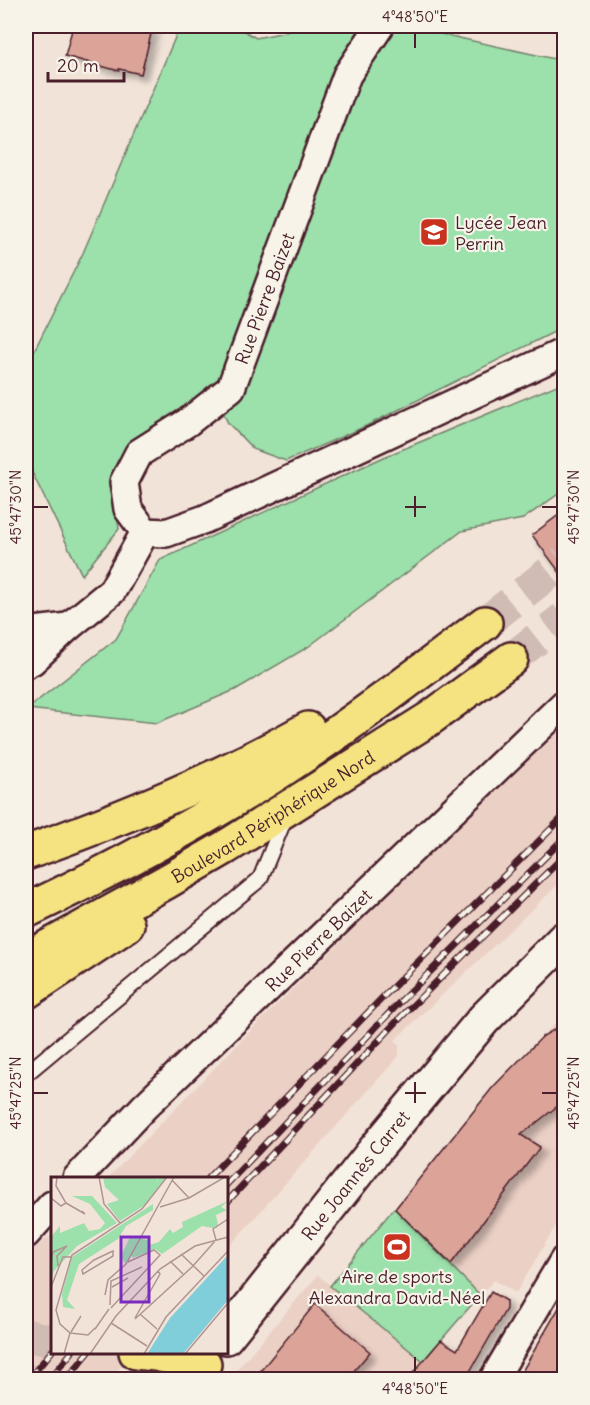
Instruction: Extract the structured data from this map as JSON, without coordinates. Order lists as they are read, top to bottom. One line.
{"streets":{"highway":["Boulevard Périphérique Nord"],"street":["Rue Pierre Baizet","Rue Joannès Carret"]},"places":{"school or university":["Lycée Jean Perrin"],"sports":["Aire de sports Alexandra David-Néel"]},"scale_bar":"20 m","coordinates":["4°48'50\"E","45°47'30\"N","45°47'25\"N"]}
